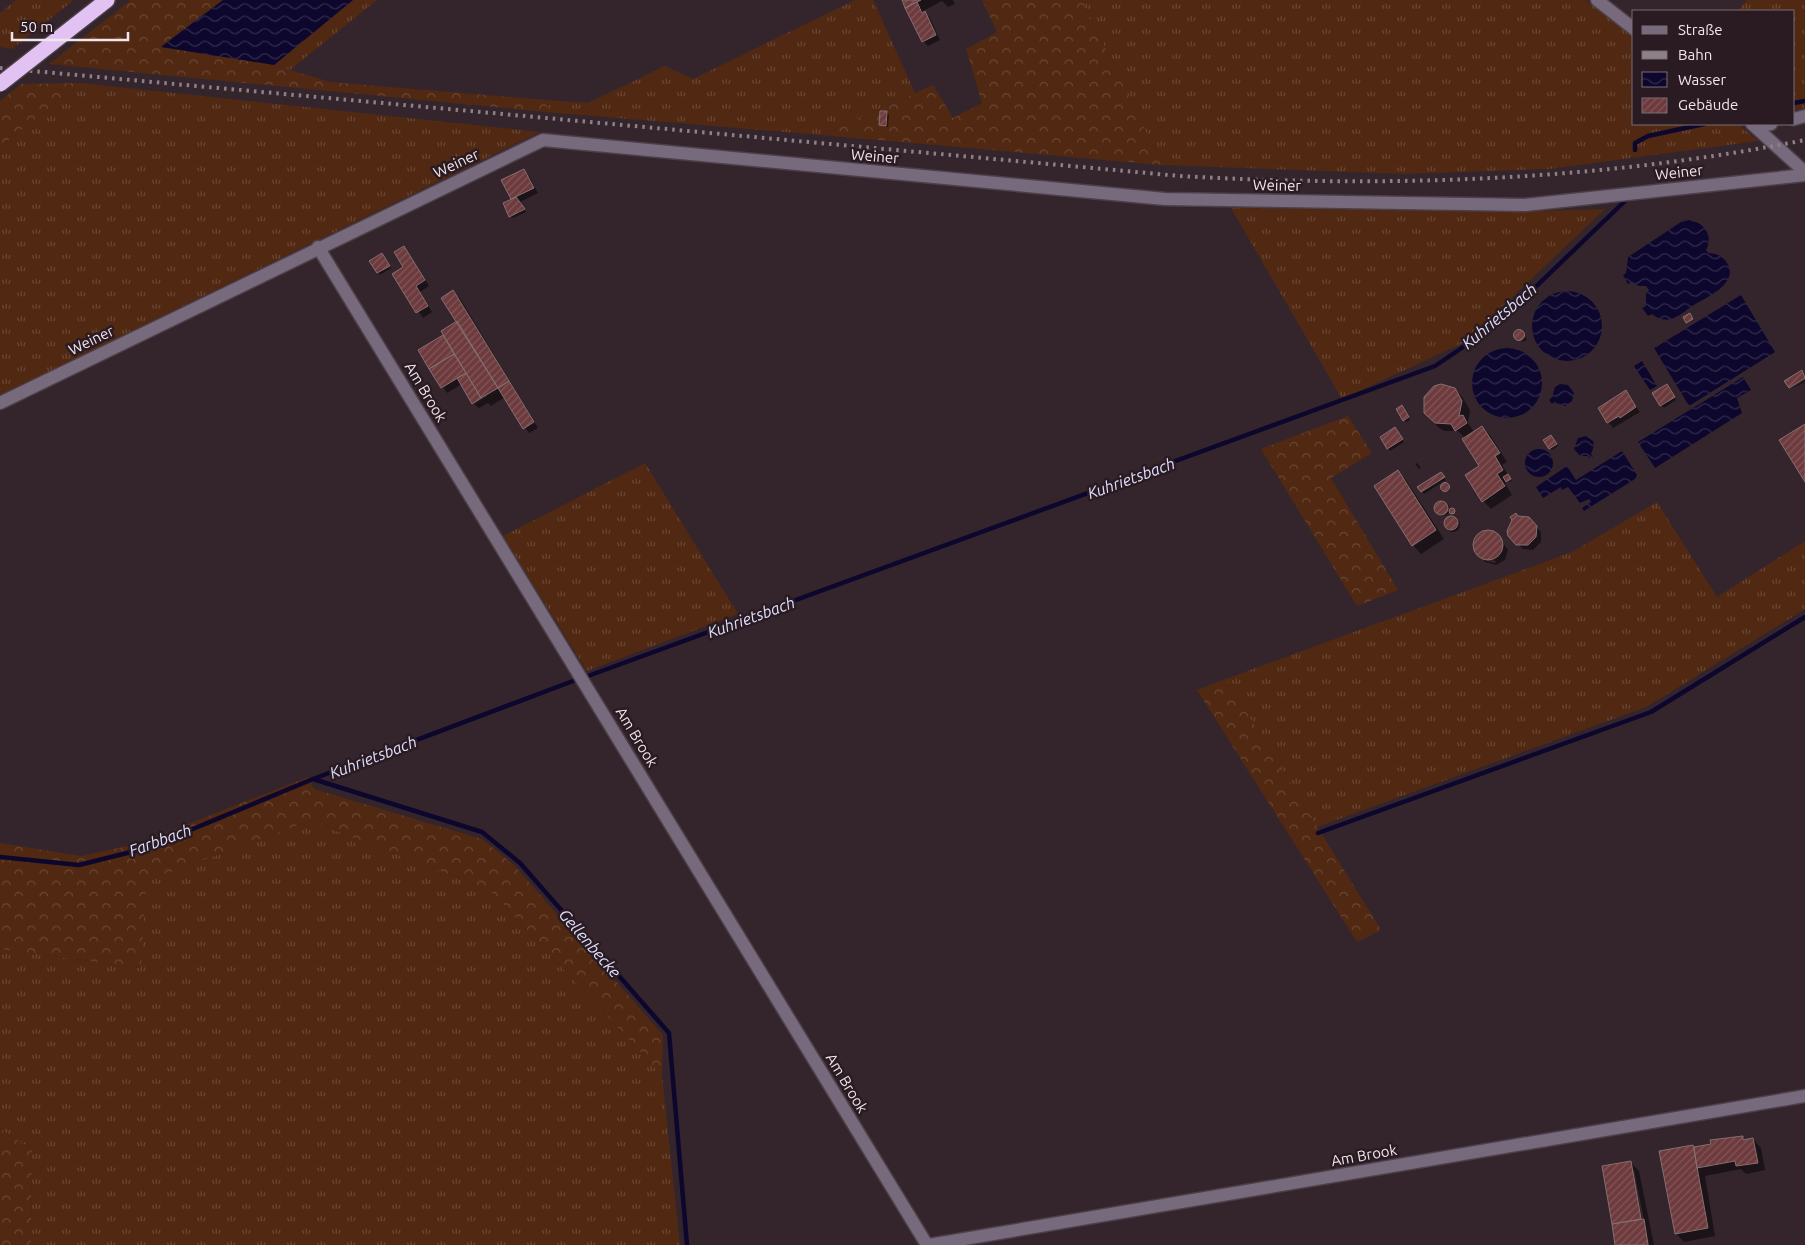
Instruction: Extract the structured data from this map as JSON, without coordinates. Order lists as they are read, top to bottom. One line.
{"streets":{"street":["Weiner","Am Brook"]},"crossings":[["Weiner","Am Brook"]],"water":["Kuhrietsbach","Farbbach","Gellenbecke"],"legend":["Straße","Bahn","Wasser","Gebäude"],"scale_bar":"50 m"}
